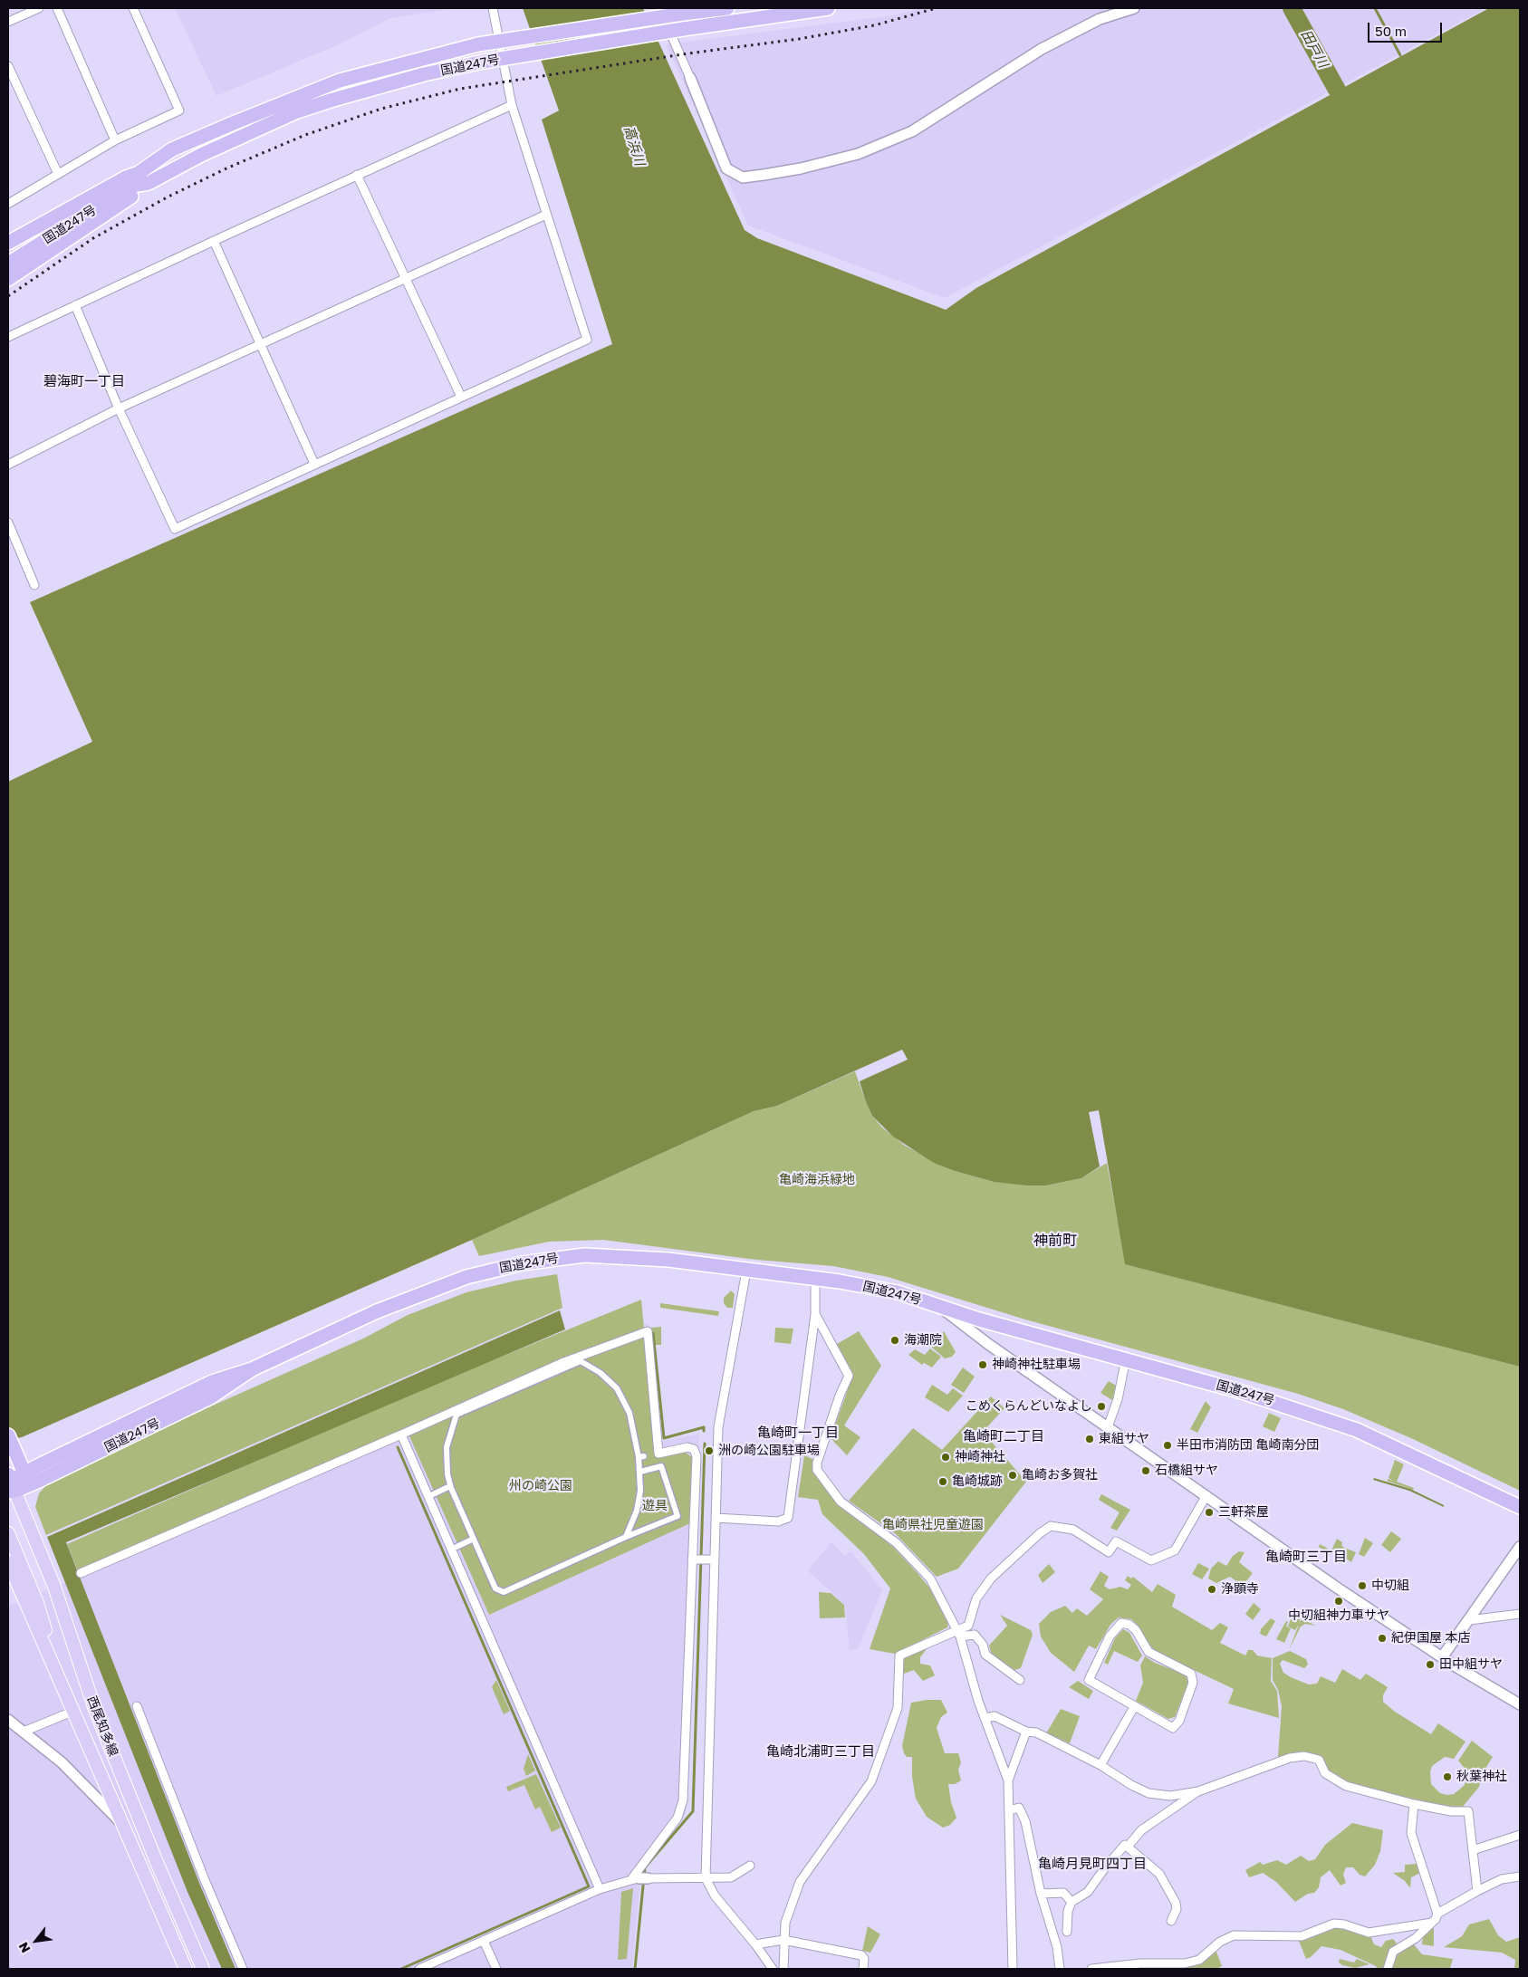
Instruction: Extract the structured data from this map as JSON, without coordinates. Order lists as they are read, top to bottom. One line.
{"streets":{"highway":["国道247号"],"main road":["西尾知多線"]},"crossings":[["国道247号","西尾知多線"]],"districts":["碧海町一丁目","神前町","亀崎町一丁目","亀崎町二丁目","亀崎町三丁目","亀崎北浦町三丁目","亀崎月見町四丁目"],"water":["田戸川","高浜川"],"parks":["亀崎海浜緑地","州の崎公園","遊具","亀崎県社児童遊園"],"places":["海潮院","神崎神社駐車場","こめくらんどいなよし","東組サヤ","半田市消防団 亀崎南分団","洲の崎公園駐車場","神崎神社","石橋組サヤ","亀崎お多賀社","亀崎城跡","三軒茶屋","中切組","浄顕寺","中切組神力車サヤ","紀伊国屋 本店","田中組サヤ","秋葉神社"],"scale_bar":"50 m","north":"bottom left"}
